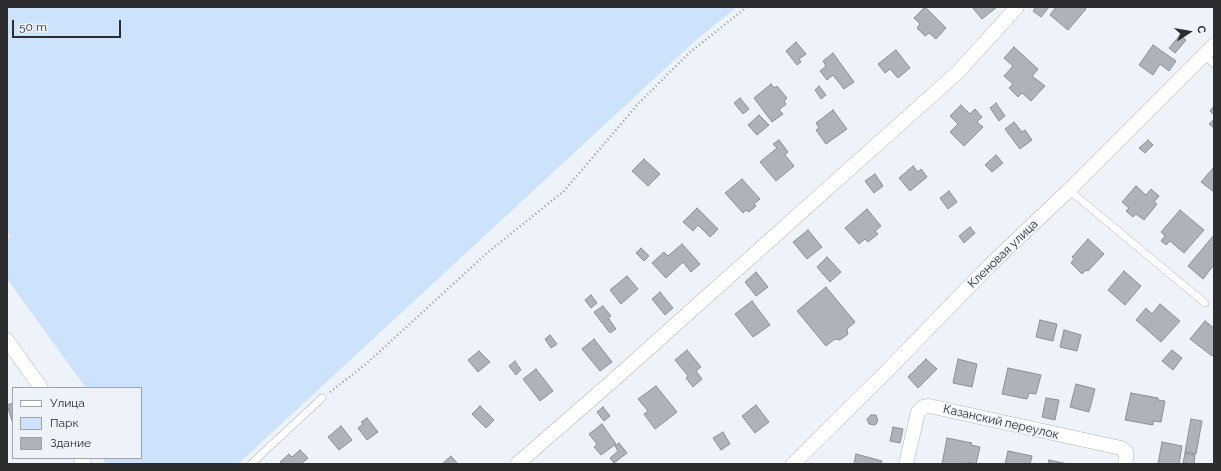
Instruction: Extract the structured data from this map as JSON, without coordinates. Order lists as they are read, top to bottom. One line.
{"streets":{"street":["Кленовая улица","Казанский переулок"]},"legend":["Улица","Парк","Здание"],"scale_bar":"50 m","north":"right"}
